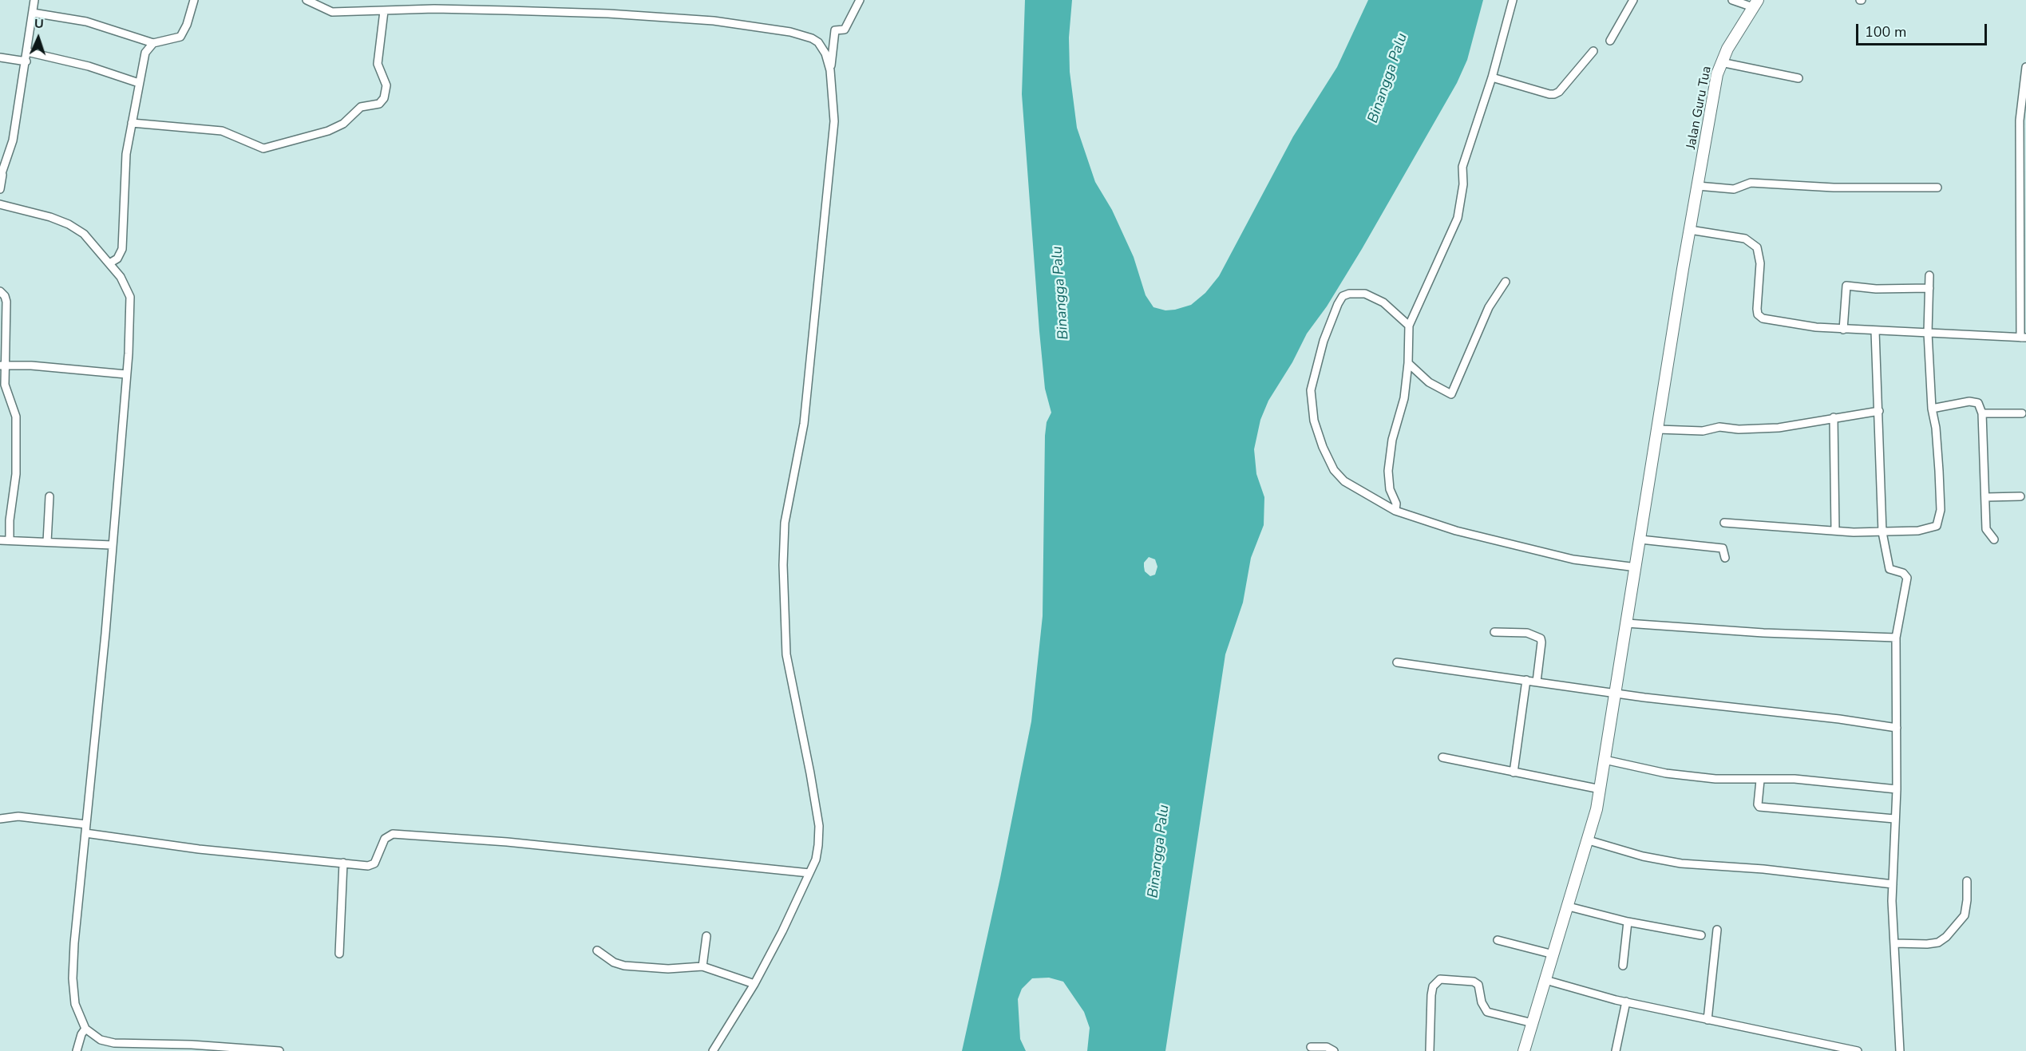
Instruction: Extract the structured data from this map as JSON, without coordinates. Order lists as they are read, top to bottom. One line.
{"streets":{"main road":["Jalan Guru Tua"]},"water":["Binangga Palu"],"scale_bar":"100 m","north":"top"}
